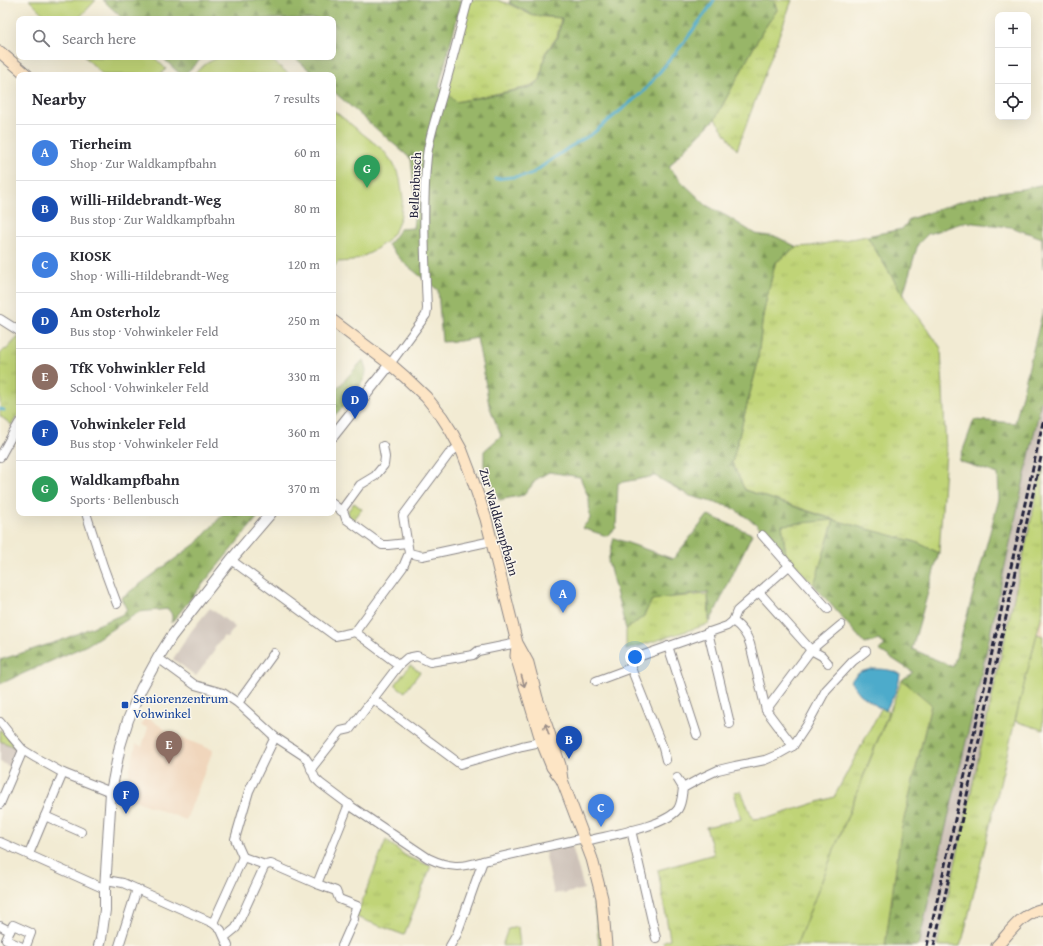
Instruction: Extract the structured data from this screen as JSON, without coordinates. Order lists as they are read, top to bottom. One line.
{"streets":{"main road":["Zur Waldkampfbahn"],"street":["Bellenbusch"]},"crossings":[["Bellenbusch","Zur Waldkampfbahn"]],"places":{"transit":["Seniorenzentrum Vohwinkel"]},"page":{"map_buttons":["+","−"],"search":"Search here","heading":["Nearby","7 results"],"list":[{"mark":"A","name":"Tierheim","note":"Shop · Zur Waldkampfbahn","value":"60 m"},{"mark":"B","name":"Willi-Hildebrandt-Weg","note":"Bus stop · Zur Waldkampfbahn","value":"80 m"},{"mark":"C","name":"KIOSK","note":"Shop · Willi-Hildebrandt-Weg","value":"120 m"},{"mark":"D","name":"Am Osterholz","note":"Bus stop · Vohwinkeler Feld","value":"250 m"},{"mark":"E","name":"TfK Vohwinkler Feld","note":"School · Vohwinkeler Feld","value":"330 m"},{"mark":"F","name":"Vohwinkeler Feld","note":"Bus stop · Vohwinkeler Feld","value":"360 m"},{"mark":"G","name":"Waldkampfbahn","note":"Sports · Bellenbusch","value":"370 m"}],"pins":["G","D","A","B","E","F","C"]}}
